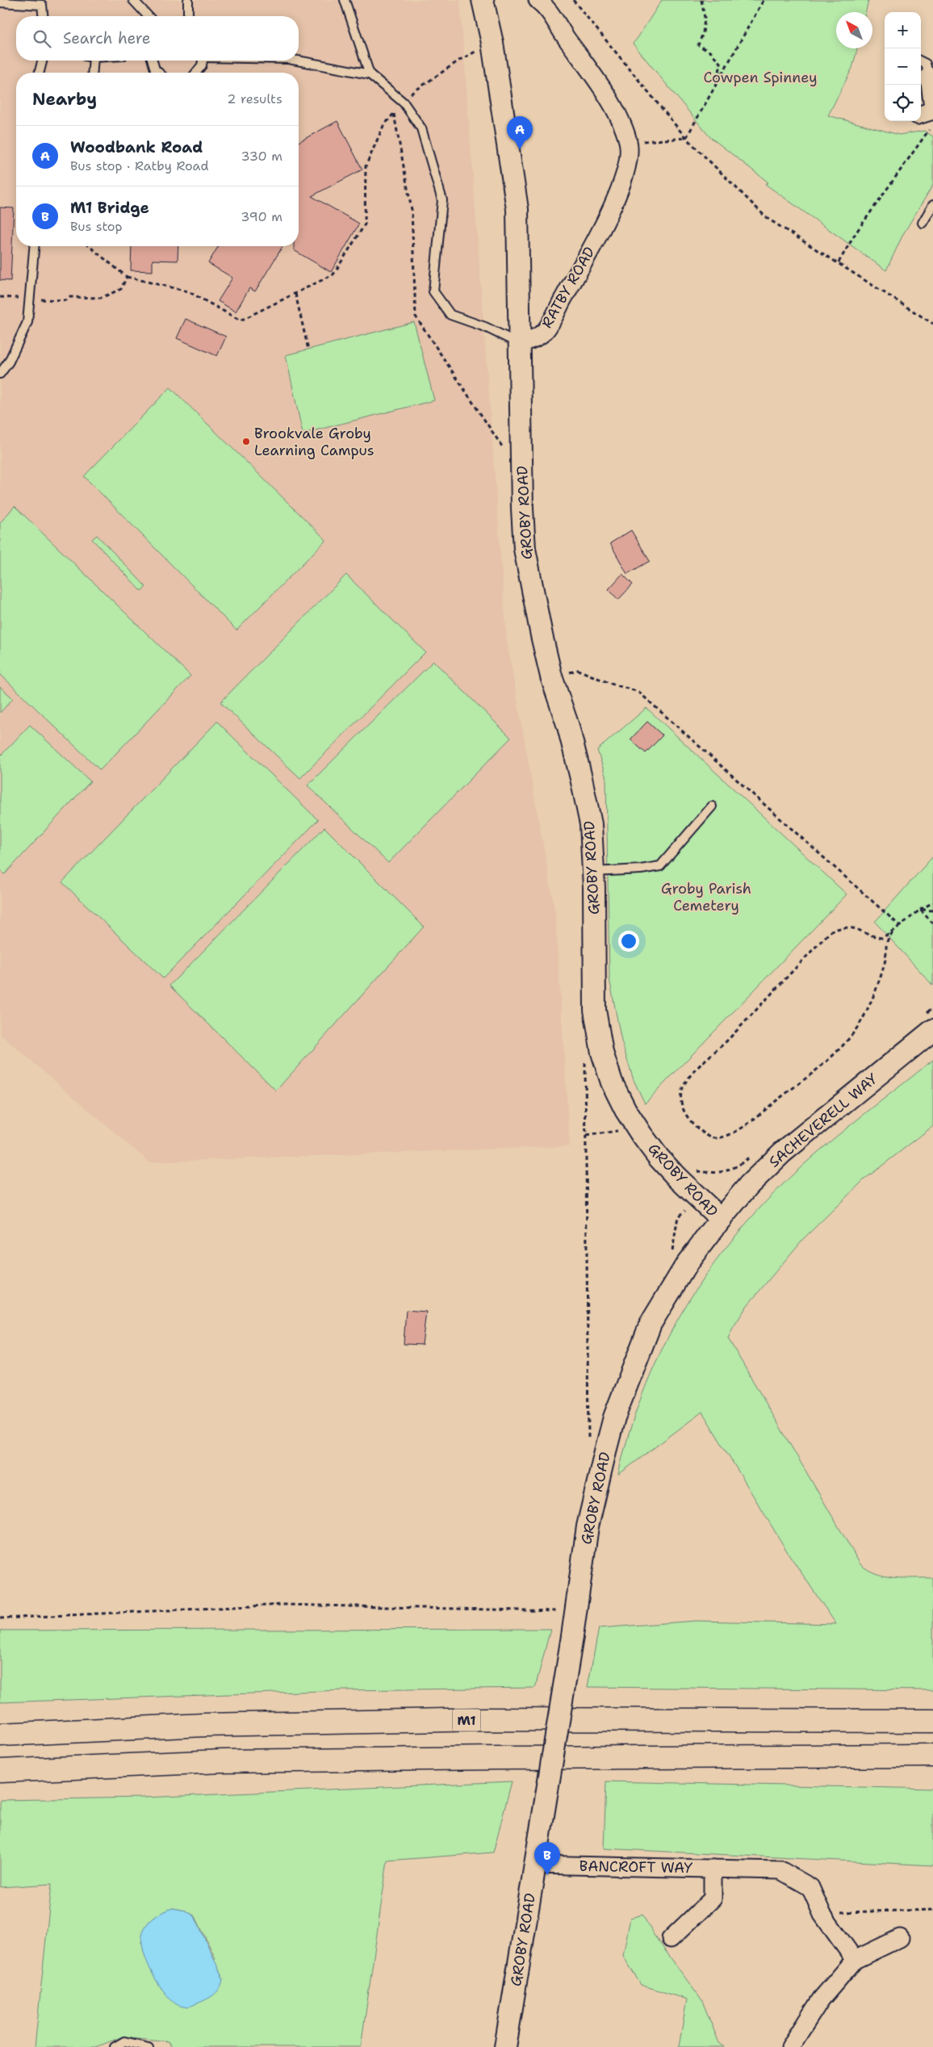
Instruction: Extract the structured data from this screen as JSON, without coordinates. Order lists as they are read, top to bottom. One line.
{"streets":{"highway":["M1"],"street":["RATBY ROAD","GROBY ROAD","SACHEVERELL WAY","BANCROFT WAY"]},"crossings":[["RATBY ROAD","GROBY ROAD"],["GROBY ROAD","SACHEVERELL WAY"],["GROBY ROAD","BANCROFT WAY"]],"parks":["Cowpen Spinney","Groby Parish Cemetery"],"places":["Brookvale Groby Learning Campus"],"north":"top left","page":{"map_buttons":["+","−"],"search":"Search here","heading":["Nearby","2 results"],"pins":["A","B"],"list":[{"mark":"A","name":"Woodbank Road","note":"Bus stop · Ratby Road","value":"330 m"},{"mark":"B","name":"M1 Bridge","note":"Bus stop","value":"390 m"}]}}
